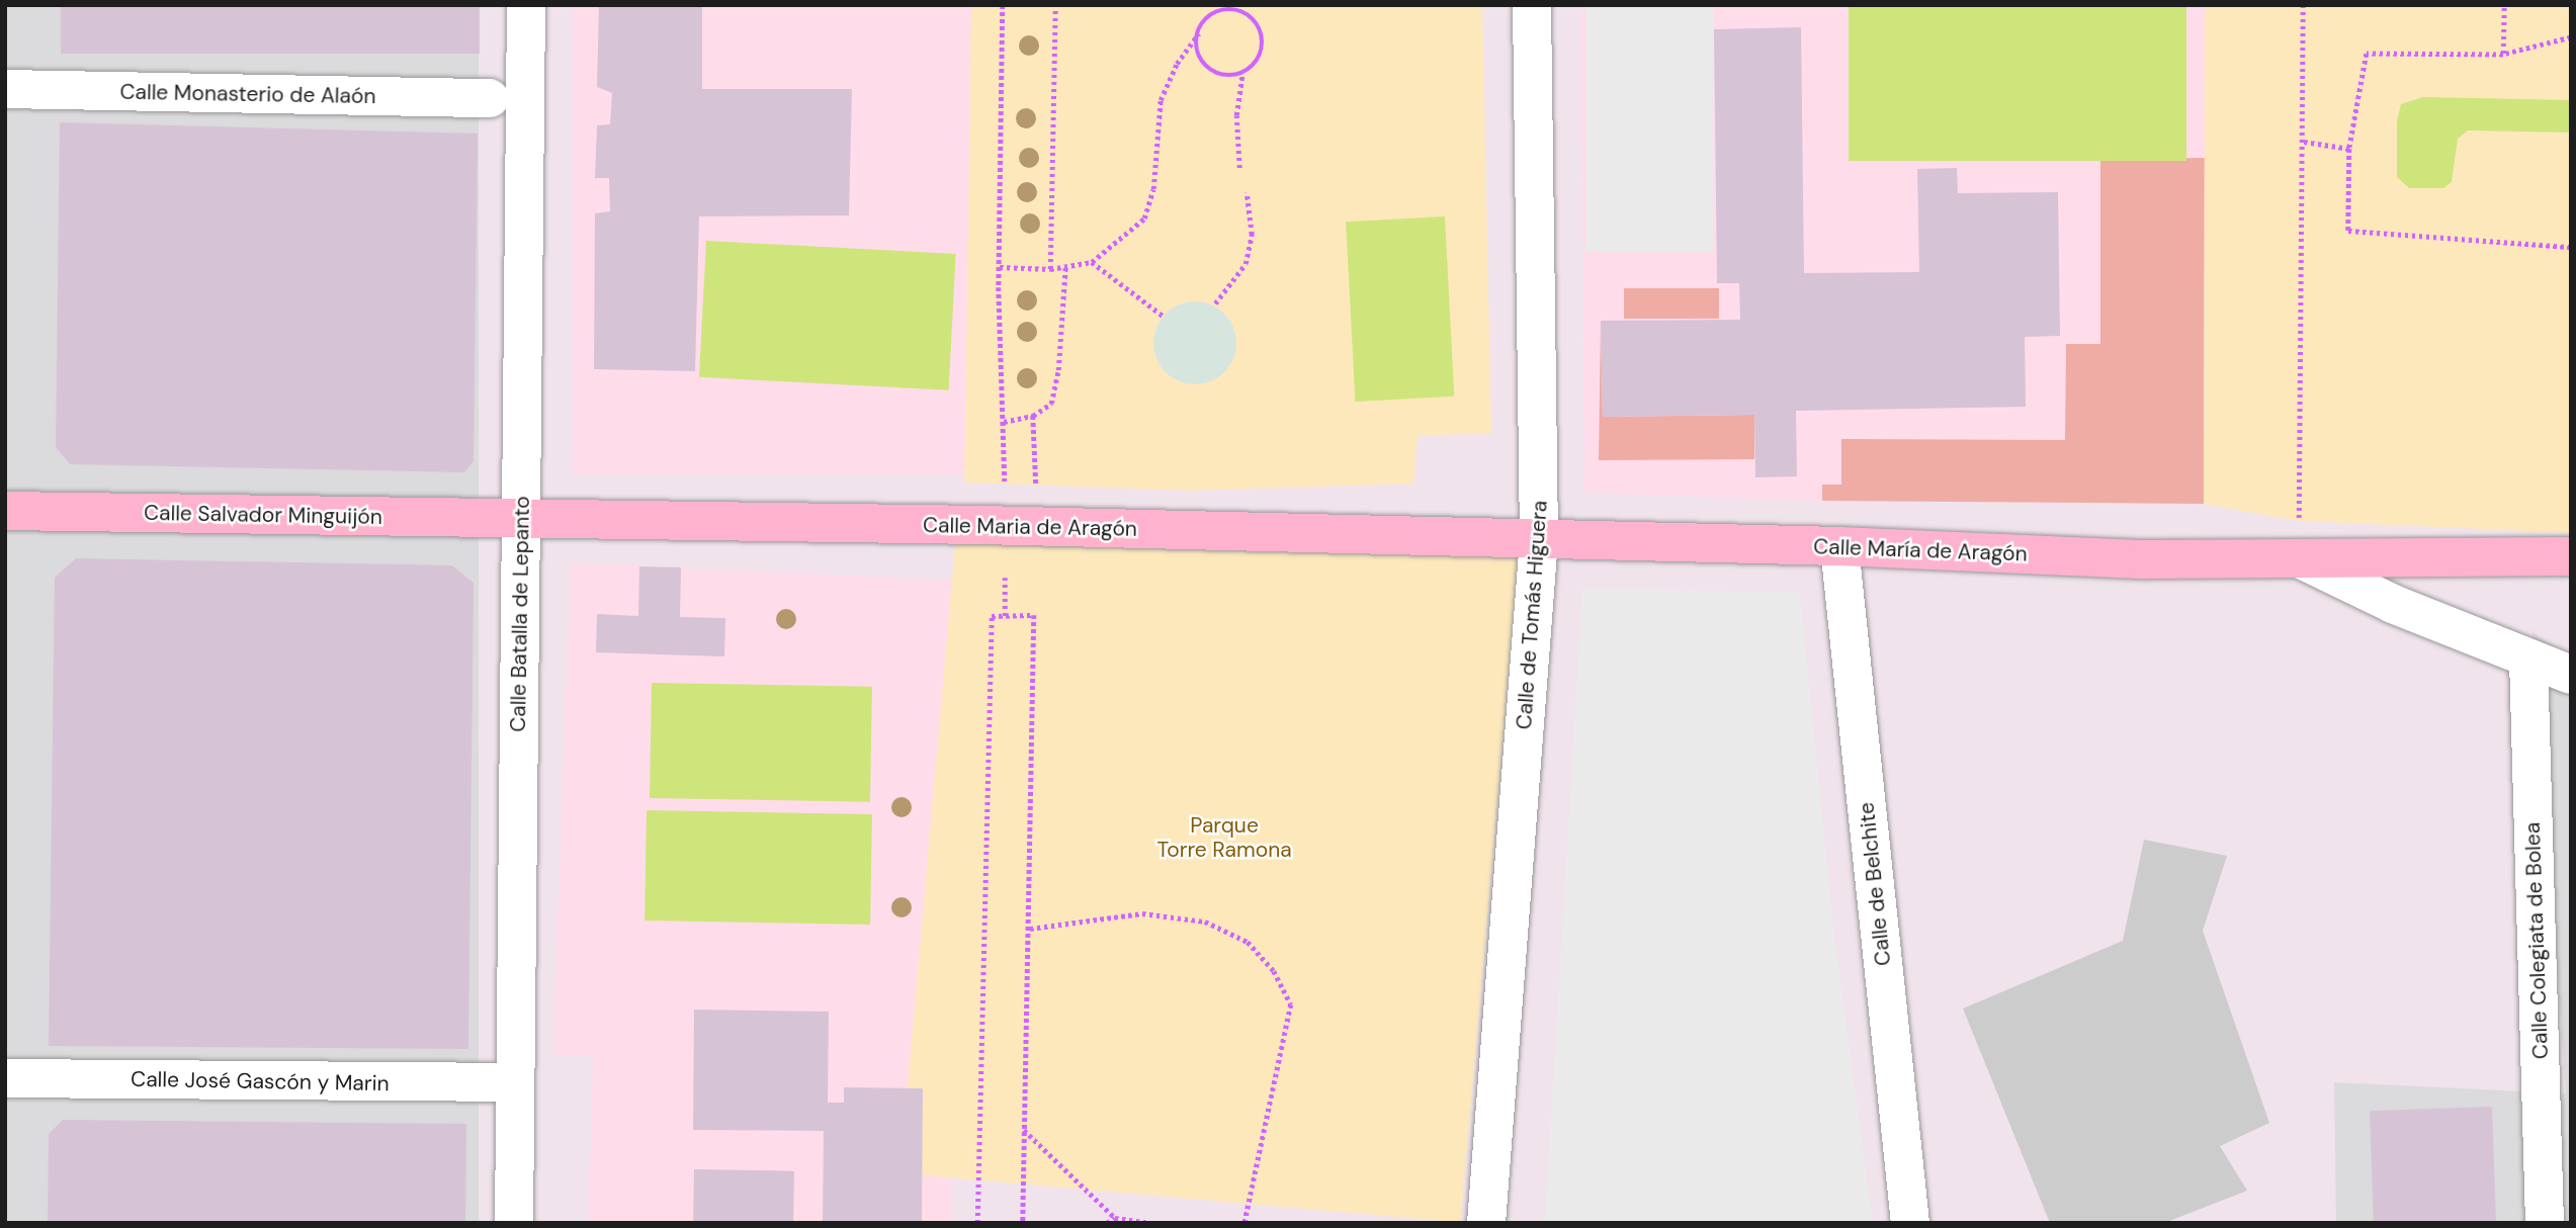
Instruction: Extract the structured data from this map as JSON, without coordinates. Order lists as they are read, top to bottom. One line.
{"streets":{"street":["Calle Monasterio de Alaón","Calle Salvador Minguijón","Calle Maria de Aragón","Calle María de Aragón","Calle Batalla de Lepanto","Calle de Tomás Higuera","Calle de Belchite","Calle Colegiata de Bolea","Calle José Gascón y Marin"]},"crossings":[["Calle Salvador Minguijón","Calle Maria de Aragón"],["Calle Salvador Minguijón","Calle Batalla de Lepanto"],["Calle Maria de Aragón","Calle María de Aragón"],["Calle Maria de Aragón","Calle Batalla de Lepanto"],["Calle Maria de Aragón","Calle de Tomás Higuera"],["Calle María de Aragón","Calle de Tomás Higuera"],["Calle María de Aragón","Calle de Belchite"],["Calle María de Aragón","Calle Colegiata de Bolea"],["Calle Batalla de Lepanto","Calle José Gascón y Marin"]],"parks":["Parque Torre Ramona"]}
